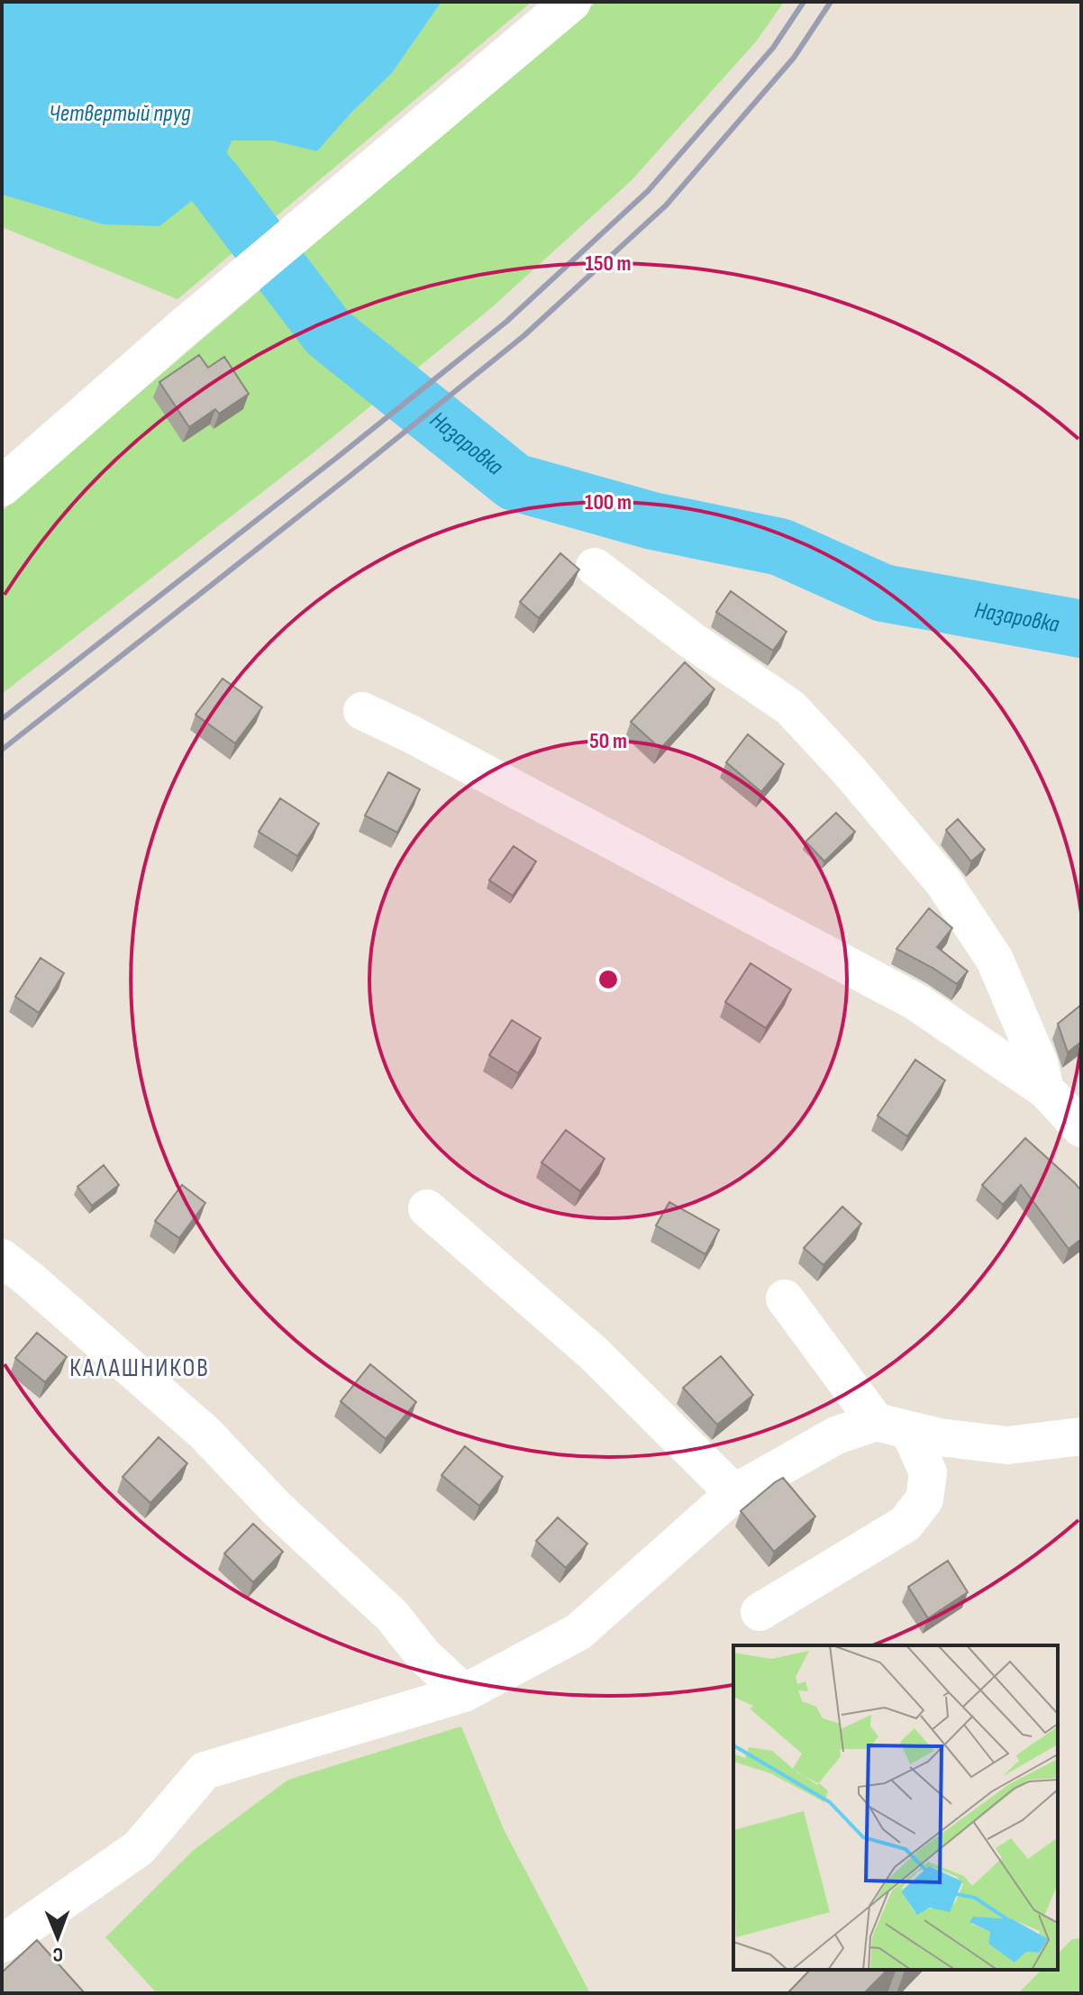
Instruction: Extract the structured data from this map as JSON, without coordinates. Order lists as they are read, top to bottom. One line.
{"districts":["КАЛАШНИКОВ"],"water":["Четвертый пруд","Назаровка"],"north":"bottom","rings":["150 m","100 m","50 m"]}
